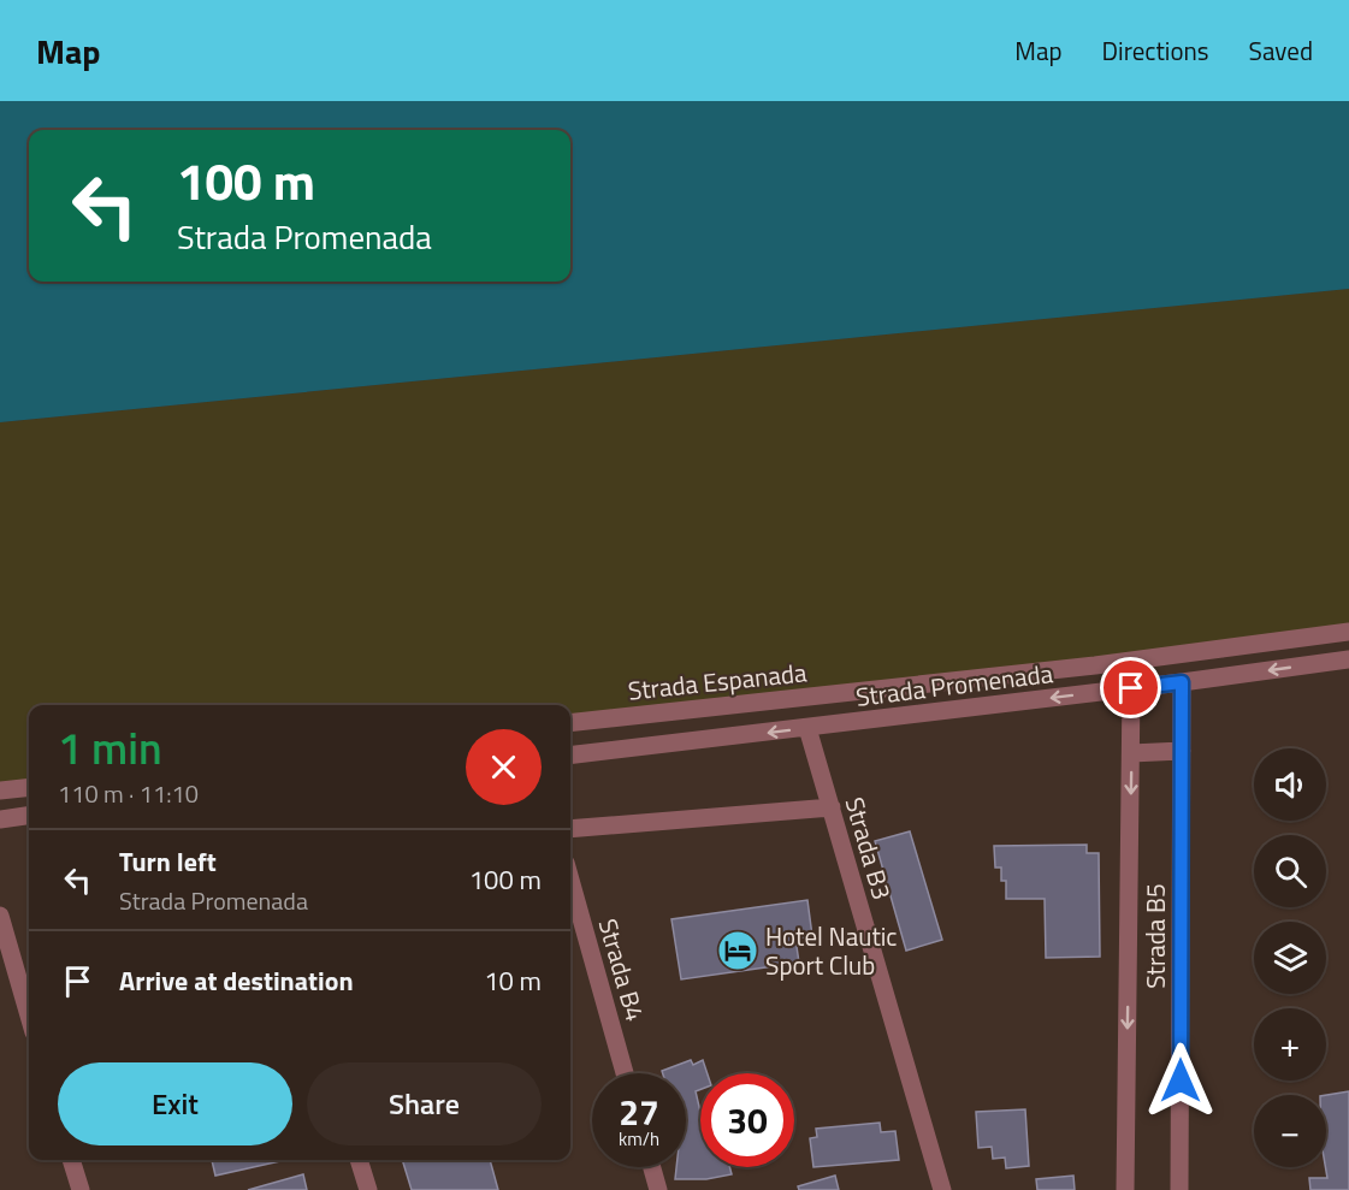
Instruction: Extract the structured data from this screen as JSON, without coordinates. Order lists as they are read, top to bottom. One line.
{"streets":{"street":["Strada Espanada","Strada Promenada","Strada B3","Strada B5","Strada B4"]},"crossings":[["Strada Promenada","Strada B3"],["Strada Promenada","Strada B5"]],"places":{"hotel":["Hotel Nautic Sport Club"]},"page":{"header":"Map","nav":["Map","Directions","Saved"],"turn":["100 m","Strada Promenada"],"heading":["1 min","110 m · 11:10"],"map_buttons":["+","−"],"list":[{"name":"Turn left","note":"Strada Promenada","value":"100 m"},{"name":"Arrive at destination","value":"10 m"}],"buttons":["Exit","Share"],"speed":"27 km/h","limit":"30"}}
